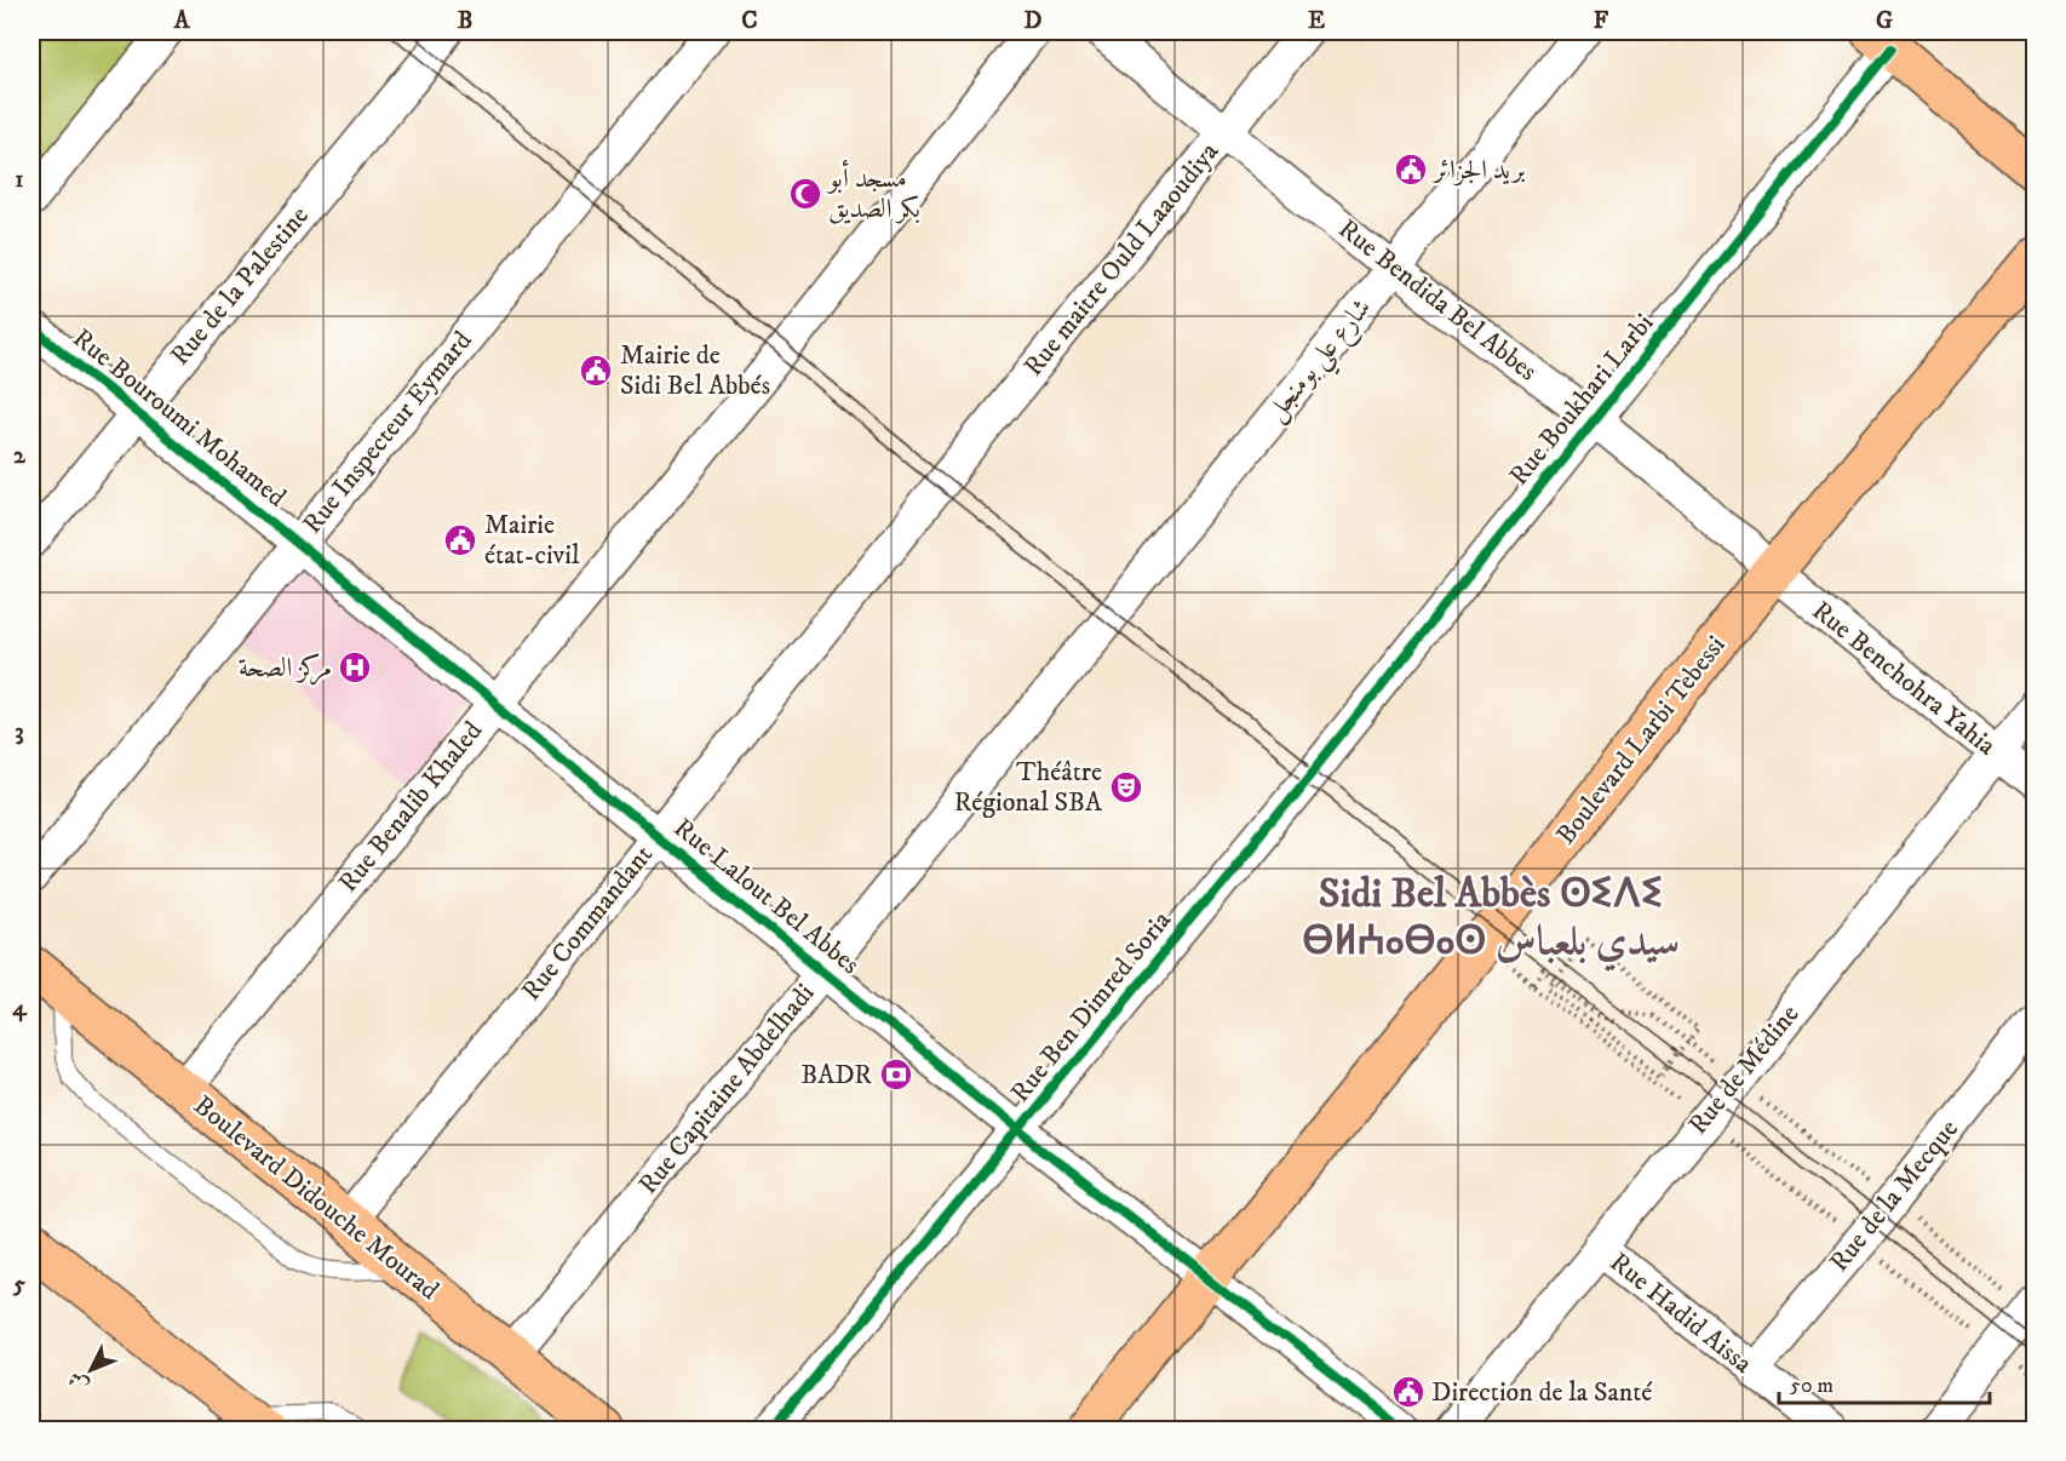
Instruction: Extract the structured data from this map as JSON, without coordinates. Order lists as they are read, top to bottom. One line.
{"streets":{"main road":["Boulevard Larbi Tebessi","Boulevard Didouche Mourad"],"street":["Rue maitre Ould Laaoudiya","Rue de la Palestine","Rue Bendida Bel Abbes","شارع علي بومنجل","Rue Boukhari Larbi","Rue Bouroumi Mohamed","Rue Inspecteur Eymard","Rue Benchohra Yahia","Rue Benalib Khaled","Rue Lalout Bel Abbes","Rue Commandant","Rue Ben Dimred Soria","Rue de Médine","Rue Capitaine Abdelhadi","Rue de la Mecque","Rue Hadid Aissa"]},"crossings":[["Rue maitre Ould Laaoudiya","Rue Bendida Bel Abbes"],["Rue maitre Ould Laaoudiya","Rue Commandant"],["Rue de la Palestine","Rue Bouroumi Mohamed"],["Rue Bendida Bel Abbes","شارع علي بومنجل"],["Rue Bendida Bel Abbes","Rue Boukhari Larbi"],["Rue Bendida Bel Abbes","Rue Benchohra Yahia"],["Rue Bendida Bel Abbes","Boulevard Larbi Tebessi"],["شارع علي بومنجل","Rue Capitaine Abdelhadi"],["Rue Boukhari Larbi","Rue Ben Dimred Soria"],["Rue Bouroumi Mohamed","Rue Inspecteur Eymard"],["Rue Bouroumi Mohamed","Rue Lalout Bel Abbes"],["Rue Inspecteur Eymard","Rue Lalout Bel Abbes"],["Rue Benchohra Yahia","Boulevard Larbi Tebessi"],["Rue Benchohra Yahia","Rue de Médine"],["Boulevard Larbi Tebessi","Rue Lalout Bel Abbes"],["Rue Benalib Khaled","Rue Lalout Bel Abbes"],["Rue Benalib Khaled","Boulevard Didouche Mourad"],["Rue Lalout Bel Abbes","Rue Commandant"],["Rue Lalout Bel Abbes","Rue Ben Dimred Soria"],["Rue Lalout Bel Abbes","Rue Capitaine Abdelhadi"],["Rue Commandant","Boulevard Didouche Mourad"],["Rue de Médine","Rue Hadid Aissa"],["Rue Capitaine Abdelhadi","Boulevard Didouche Mourad"],["Rue de la Mecque","Rue Hadid Aissa"]],"districts":["Sidi Bel Abbès ⵙⵉⴷⵉ ⴱⵍⵄⴰⴱⴰⵙ سيدي بلعباس"],"places":{"public building":["بريد الجزائر","Mairie de Sidi Bel Abbés","Mairie état-civil","Direction de la Santé"],"mosque":["مسجد أبو بكر الصديق"],"hospital":["مركز الصحة"],"theatre":["Théâtre Régional SBA"],"bank":["BADR"]},"scale_bar":"50 m","north":"bottom left","grid":{"columns":["A","B","C","D","E","F","G"],"rows":["1","2","3","4","5"]}}
